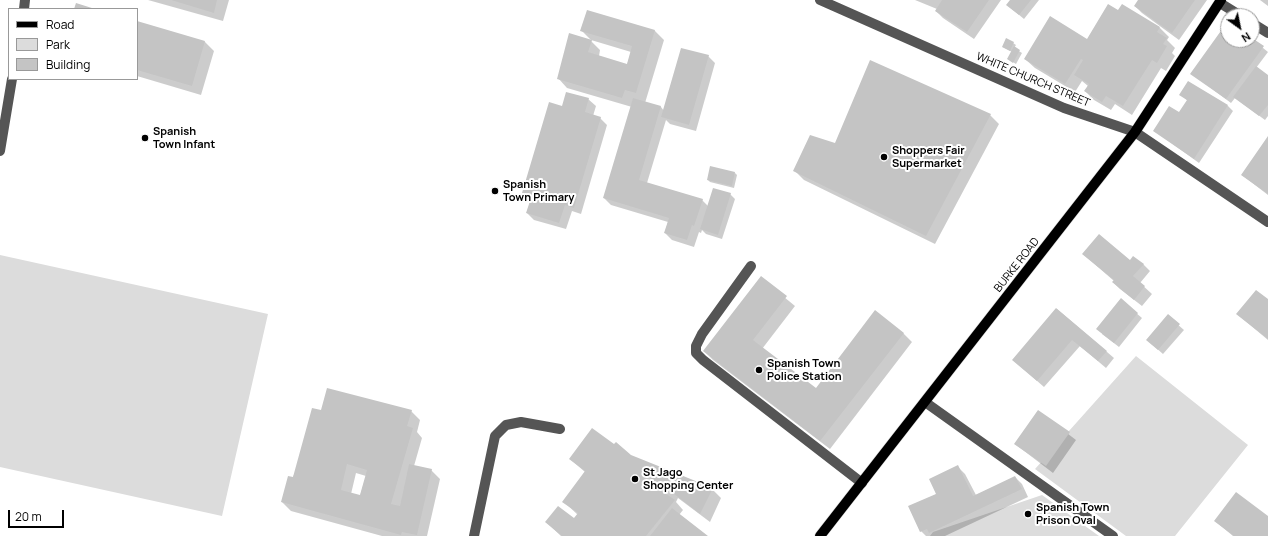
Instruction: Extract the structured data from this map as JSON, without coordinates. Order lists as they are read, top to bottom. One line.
{"streets":{"main road":["BURKE ROAD"],"street":["WHITE CHURCH STREET"]},"crossings":[["WHITE CHURCH STREET","BURKE ROAD"]],"places":["Spanish Town Infant","Shoppers Fair Supermarket","Spanish Town Primary","Spanish Town Police Station","St Jago Shopping Center","Spanish Town Prison Oval"],"legend":["Road","Park","Building"],"scale_bar":"20 m","north":"bottom right"}
